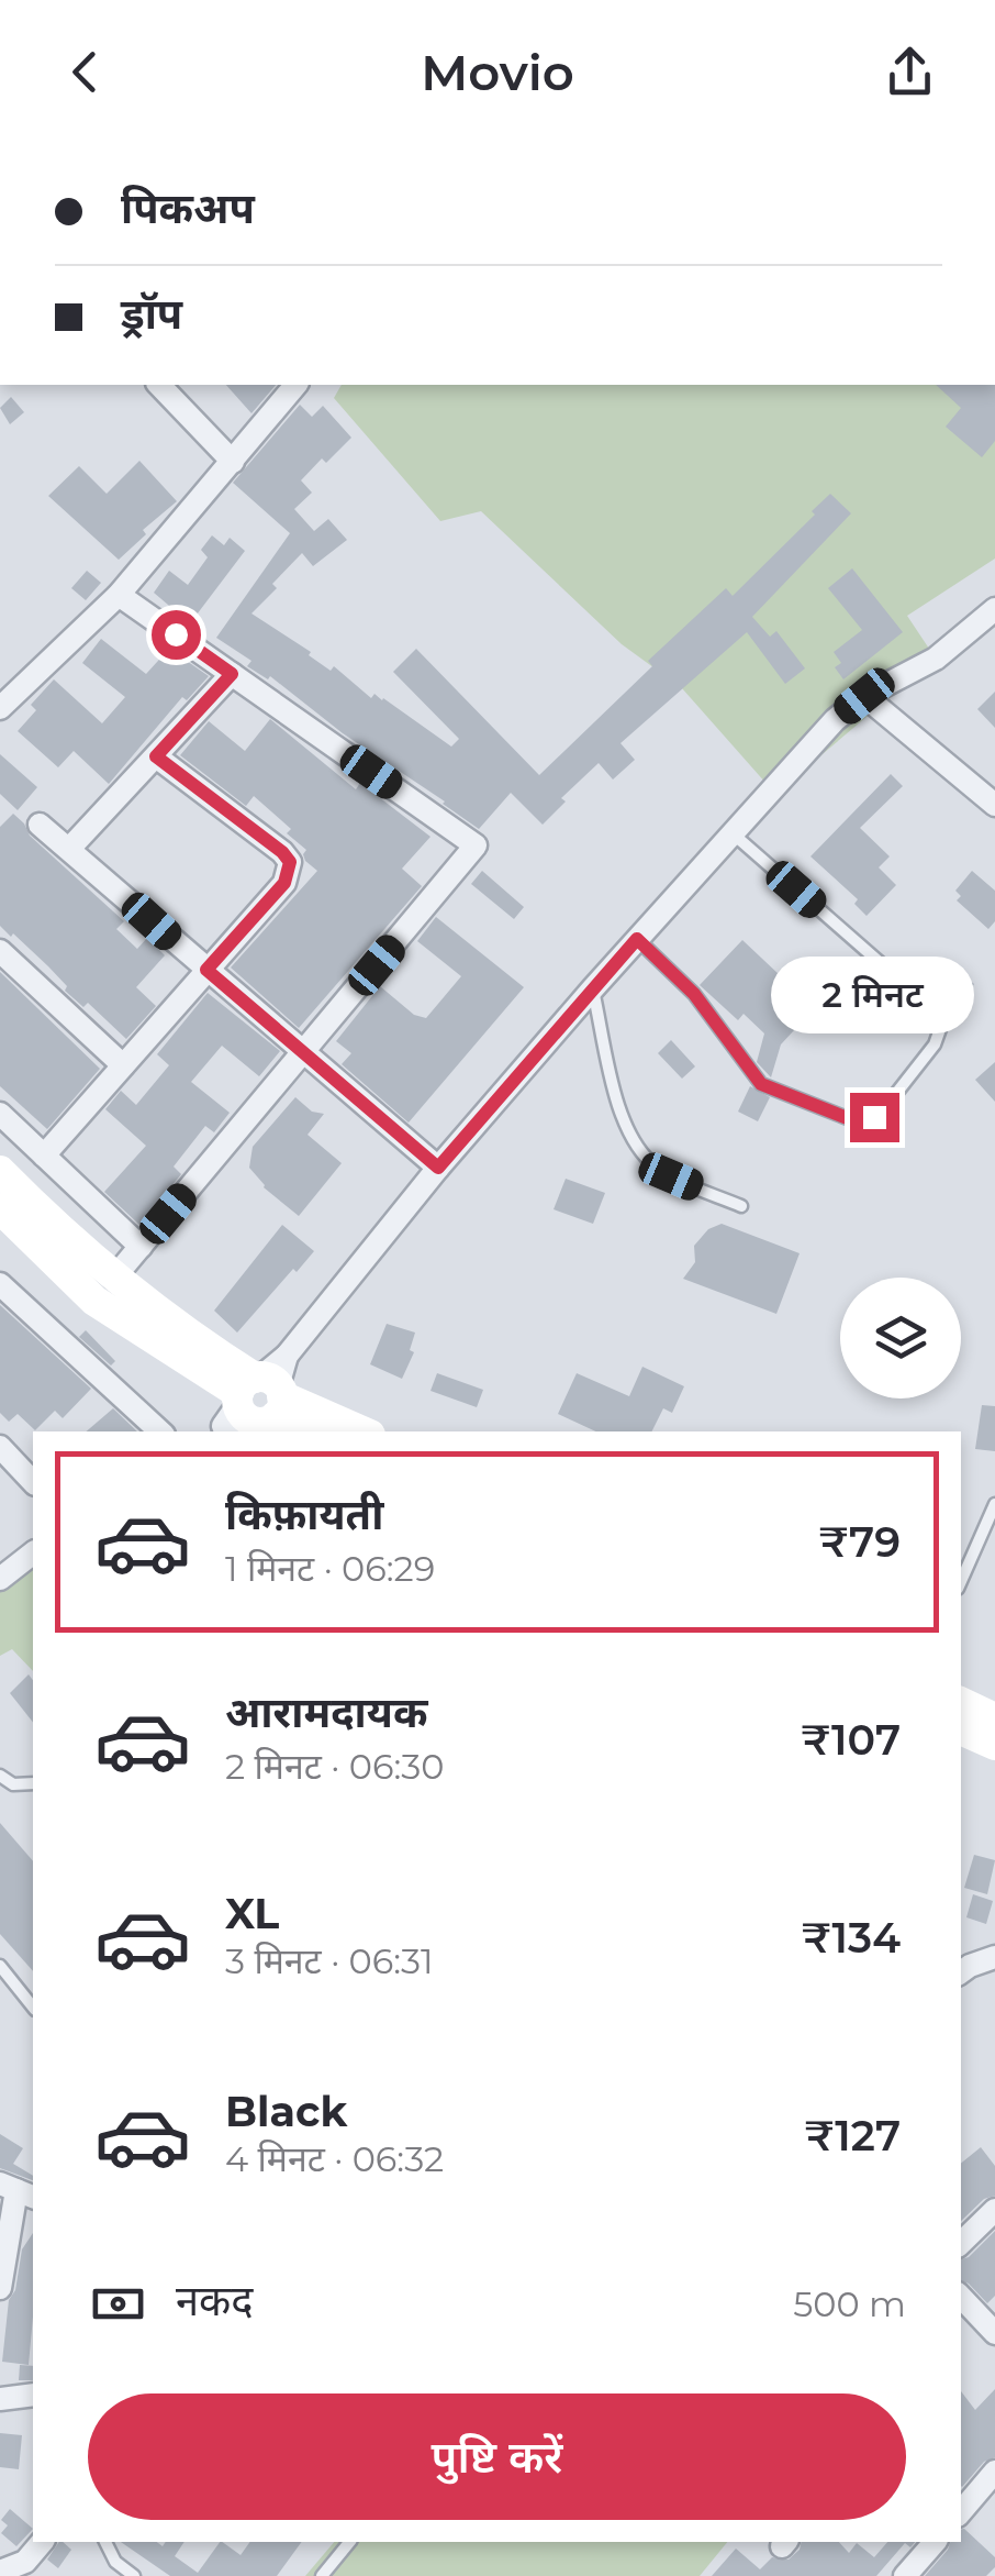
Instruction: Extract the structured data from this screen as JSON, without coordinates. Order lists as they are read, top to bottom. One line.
{"page":{"header":"Movio","banner":["पिकअप","ड्रॉप"],"bubble":"2 मिनट","list":[{"name":"किफ़ायती","note":"1 मिनट · 06:29","value":"₹79"},{"name":"आरामदायक","note":"2 मिनट · 06:30","value":"₹107"},{"name":"XL","note":"3 मिनट · 06:31","value":"₹134"},{"name":"Black","note":"4 मिनट · 06:32","value":"₹127"}],"pay":["नकद","500 m"],"buttons":"पुष्टि करें"}}
